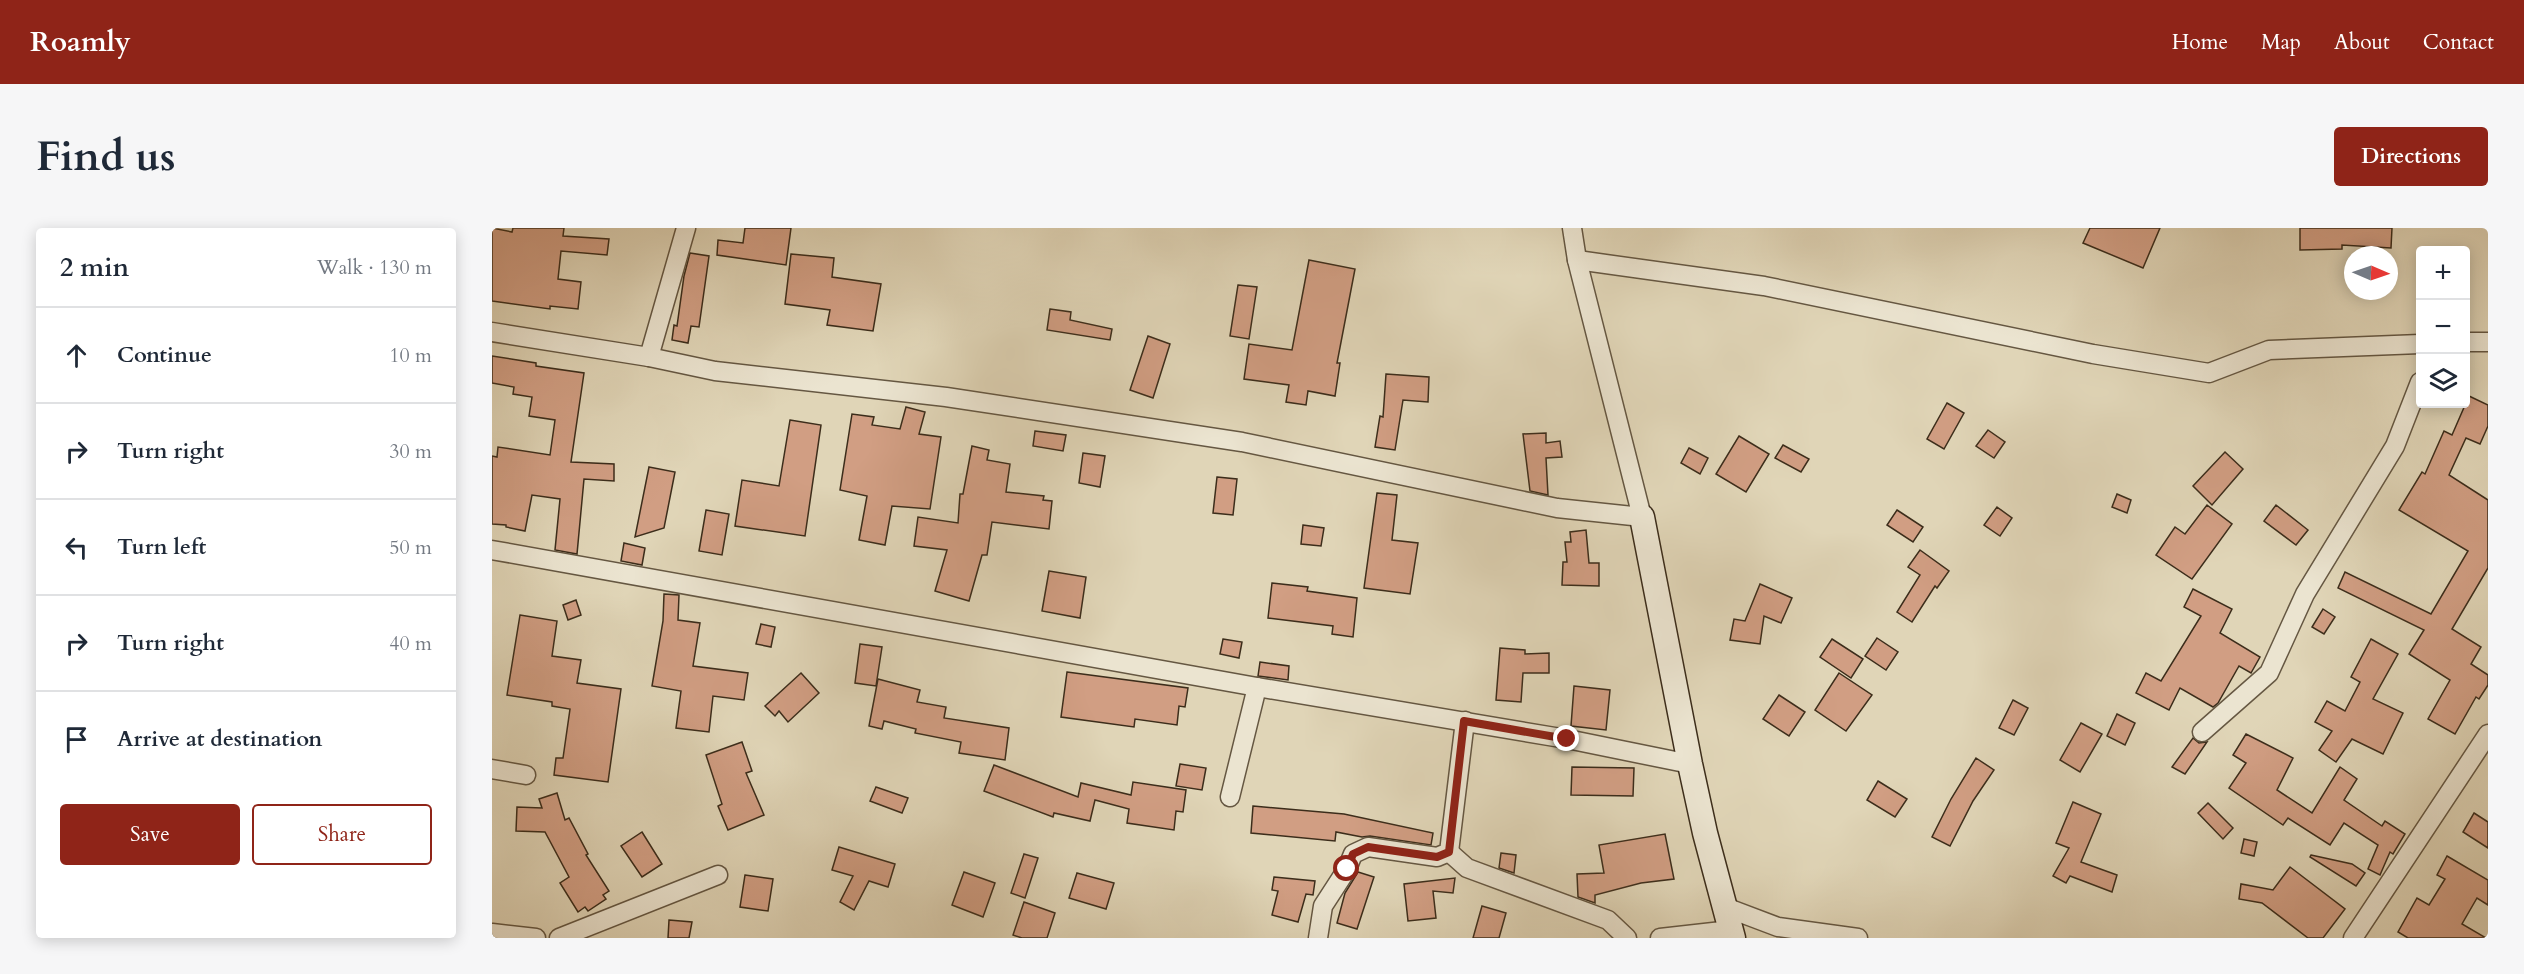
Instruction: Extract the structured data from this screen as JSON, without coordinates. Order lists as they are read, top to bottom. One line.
{"north":"right","page":{"header":"Roamly","nav":["Home","Map","About","Contact"],"buttons":["Directions",["Save","Share"]],"title":"Find us","heading":["2 min","Walk · 130 m"],"map_buttons":["+","−"],"list":[["Continue","10 m"],["Turn right","30 m"],["Turn left","50 m"],["Turn right","40 m"],"Arrive at destination"]}}
